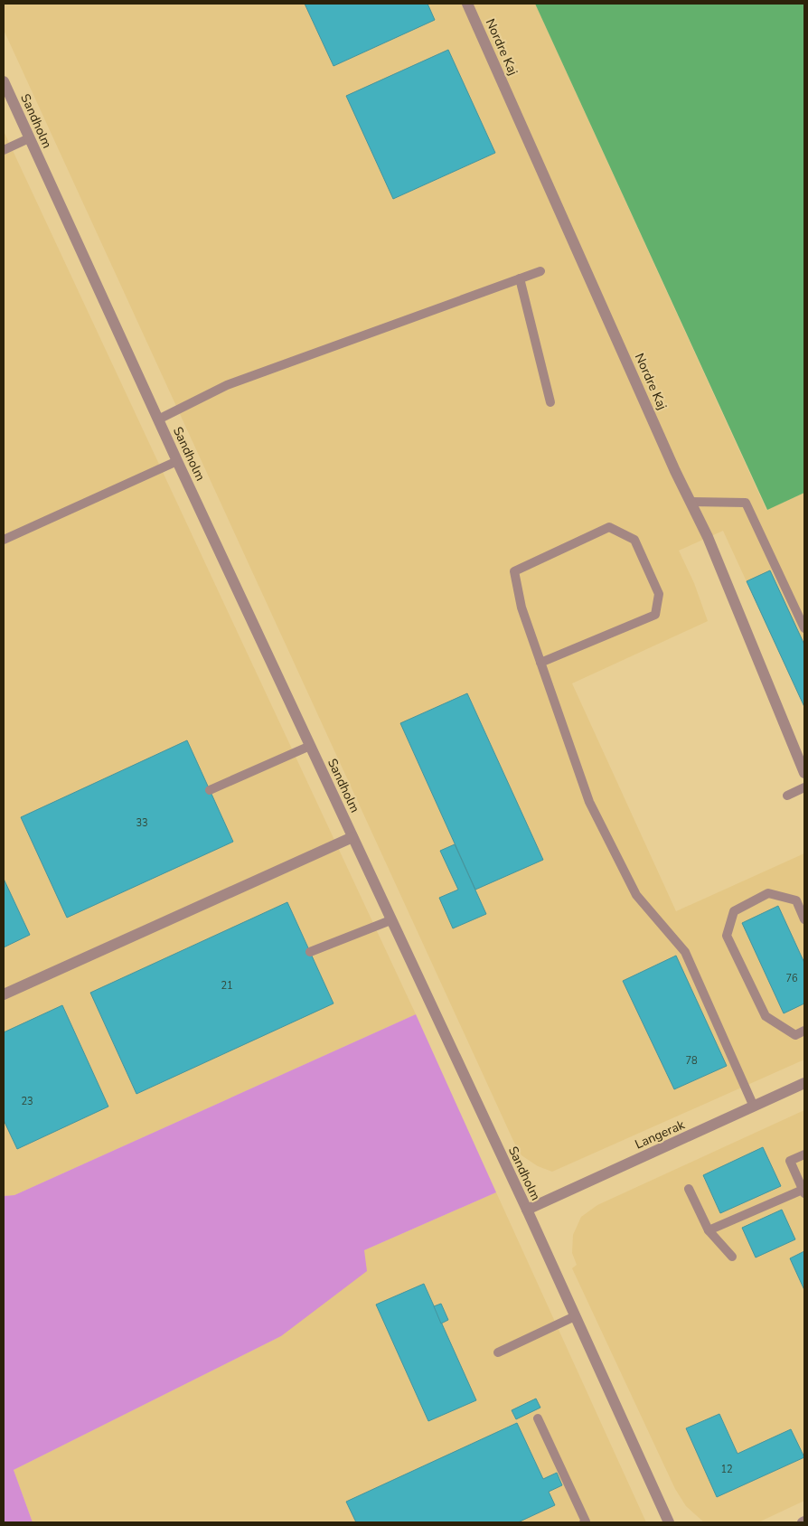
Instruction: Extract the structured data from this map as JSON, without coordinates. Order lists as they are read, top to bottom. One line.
{"streets":{"street":["Nordre Kaj","Sandholm","Langerak"]},"crossings":[["Sandholm","Langerak"]],"house_numbers":["33","76","21","78","23","12"]}
